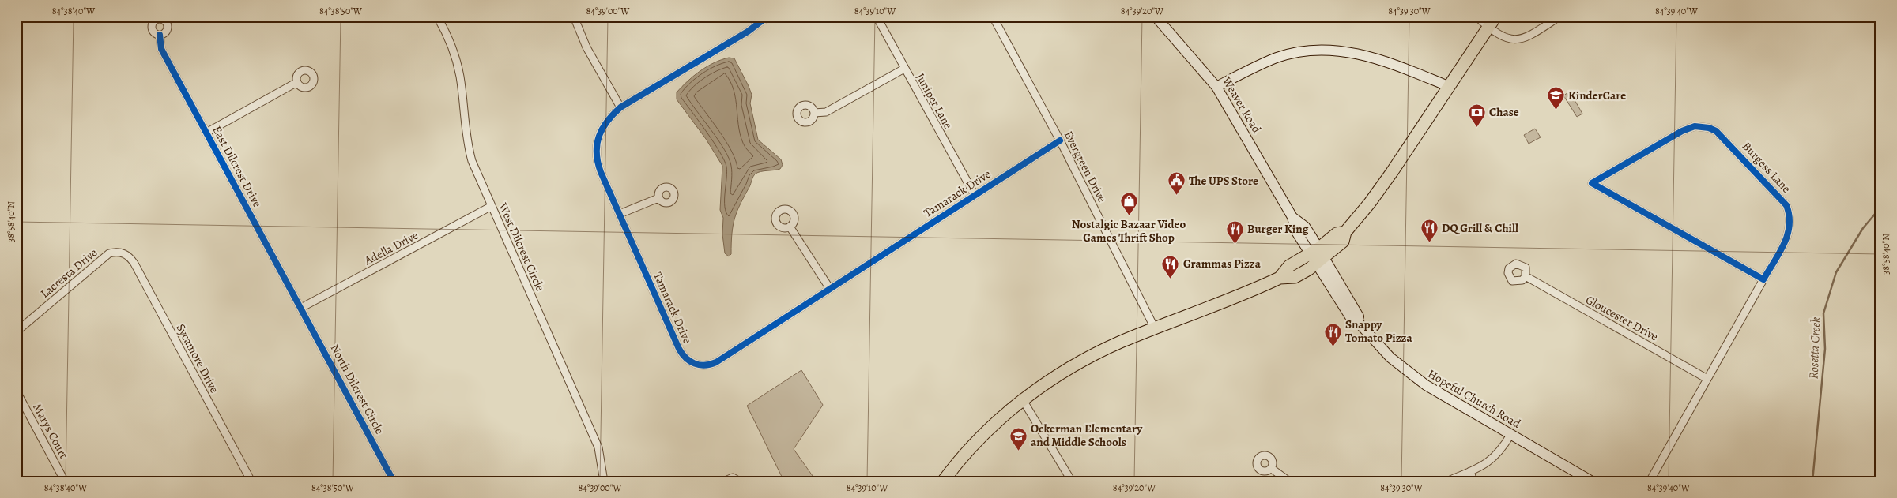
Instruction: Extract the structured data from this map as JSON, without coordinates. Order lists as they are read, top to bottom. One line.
{"streets":{"main road":["Weaver Road","Hopeful Church Road"],"street":["Juniper Lane","East Dilcrest Drive","Evergreen Drive","Burgess Lane","Tamarack Drive","West Dilcrest Circle","Adella Drive","Lacresta Drive","Gloucester Drive","Sycamore Drive","North Dilcrest Circle","Marys Court"]},"crossings":[["Juniper Lane","Tamarack Drive"],["Weaver Road","Hopeful Church Road"],["East Dilcrest Drive","Adella Drive"],["East Dilcrest Drive","North Dilcrest Circle"],["Evergreen Drive","Tamarack Drive"],["Burgess Lane","Gloucester Drive"],["West Dilcrest Circle","Adella Drive"],["Adella Drive","North Dilcrest Circle"],["Lacresta Drive","Sycamore Drive"]],"water":["Rosetta Creek"],"places":{"school or university":["KinderCare","Ockerman Elementary and Middle Schools"],"bank":["Chase"],"public building":["The UPS Store"],"shop":["Nostalgic Bazaar Video Games Thrift Shop"],"restaurant":["DQ Grill & Chill","Burger King","Grammas Pizza","Snappy Tomato Pizza"]},"coordinates":["84°38'40\"W","84°38'50\"W","84°39'00\"W","84°39'10\"W","84°39'20\"W","84°39'30\"W","84°39'40\"W","38°58'40\"N"]}
